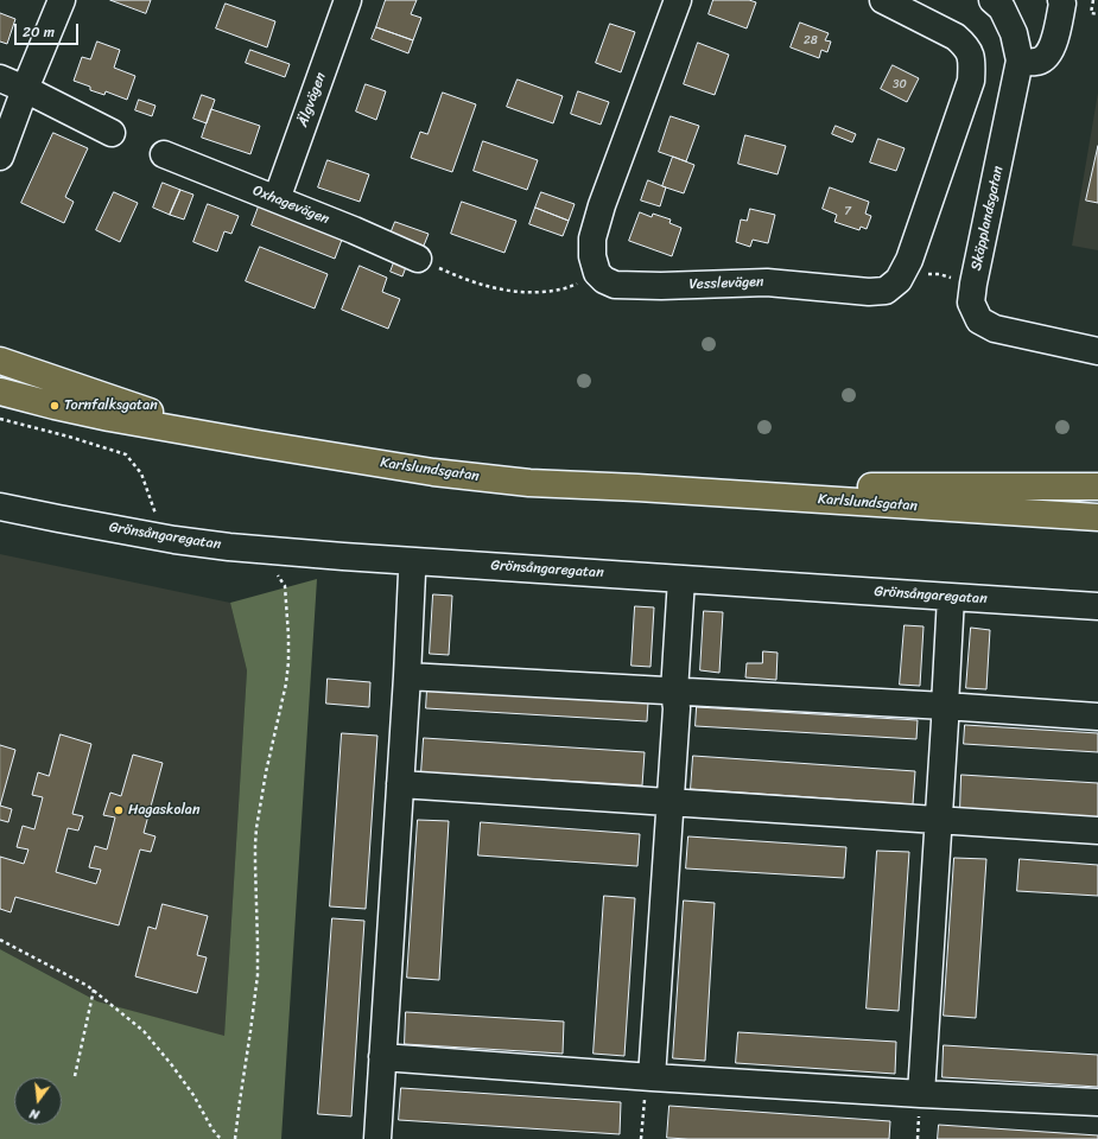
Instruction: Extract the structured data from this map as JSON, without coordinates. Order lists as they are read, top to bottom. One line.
{"streets":{"main road":["Karlslundsgatan"],"street":["Älgvägen","Oxhagevägen","Skäpplandsgatan","Vesslevägen","Grönsångaregatan"]},"crossings":[["Älgvägen","Oxhagevägen"]],"places":["Tornfalksgatan","Hagaskolan"],"house_numbers":["28","30","7"],"scale_bar":"20 m","north":"bottom"}
